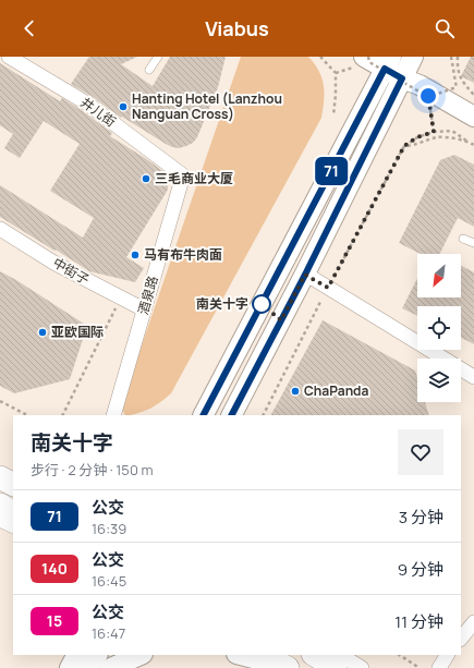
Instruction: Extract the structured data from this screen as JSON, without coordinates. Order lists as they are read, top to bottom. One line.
{"streets":{"street":["井儿街","中街子","酒泉路"]},"crossings":[["井儿街","酒泉路"],["中街子","酒泉路"]],"places":["Hanting Hotel (Lanzhou Nanguan Cross)","三毛商业大厦","马有布牛肉面","南关十字","亚欧国际","ChaPanda"],"lines":["bus line 71"],"north":"bottom left","page":{"header":"Viabus","on_map":"71","heading":["南关十字","步行 · 2 分钟 · 150 m"],"list":[{"mark":"71","name":"公交","note":"16:39","value":"3 分钟"},{"mark":"140","name":"公交","note":"16:45","value":"9 分钟"},{"mark":"15","name":"公交","note":"16:47","value":"11 分钟"}]}}
